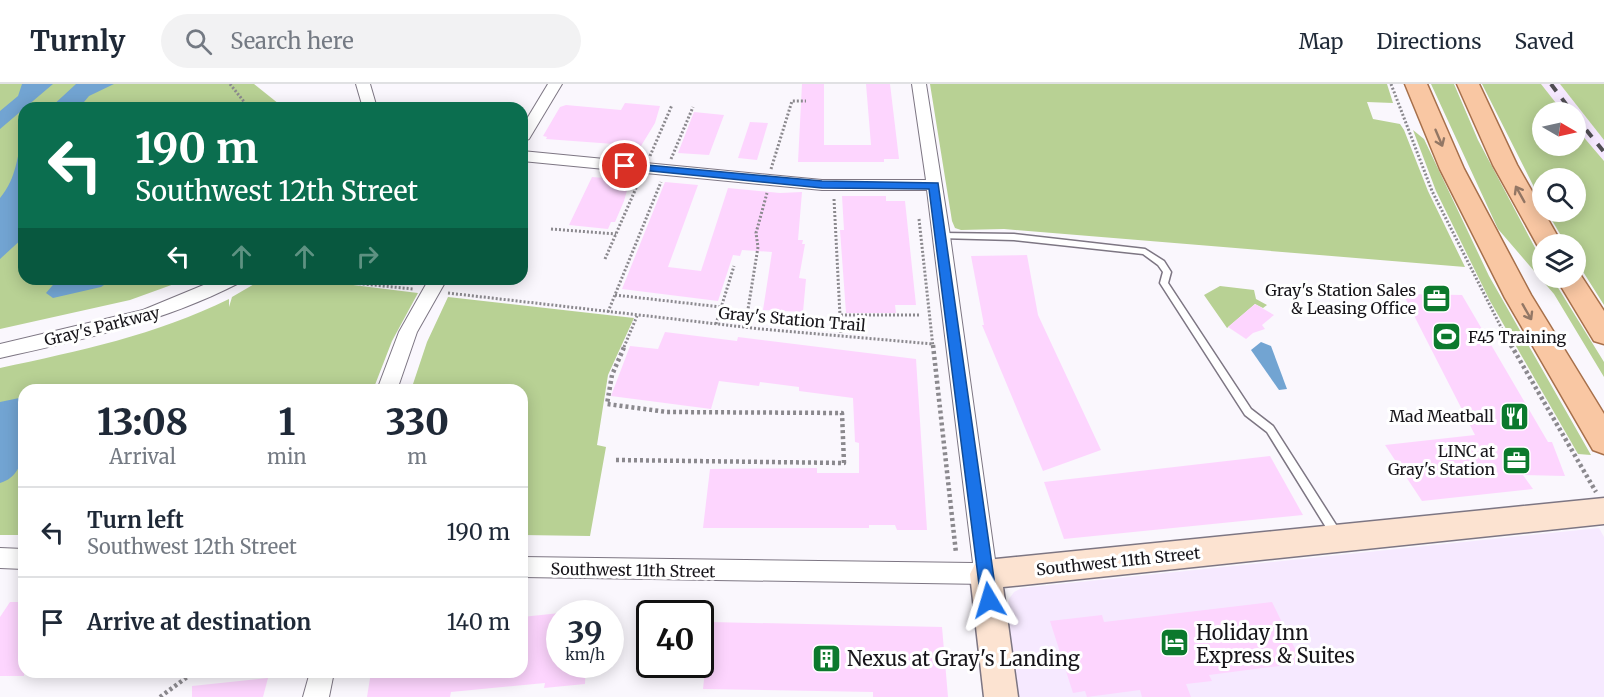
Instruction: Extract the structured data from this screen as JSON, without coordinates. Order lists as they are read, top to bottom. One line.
{"streets":{"street":["Gray's Parkway","Southwest 11th Street"],"path":["Gray's Station Trail"]},"places":{"office":["Gray's Station Sales & Leasing Office","LINC at Gray's Station"],"sports":["F45 Training"],"restaurant":["Mad Meatball"],"hotel":["Holiday Inn Express & Suites"],"building":["Nexus at Gray's Landing"]},"north":"right","page":{"header":"Turnly","search":"Search here","nav":["Map","Directions","Saved"],"turn":["190 m","Southwest 12th Street"],"eta":["13:08","Arrival","1","min","330","m"],"list":[{"name":"Turn left","note":"Southwest 12th Street","value":"190 m"},{"name":"Arrive at destination","value":"140 m"}],"speed":"39 km/h","limit":"40"}}
